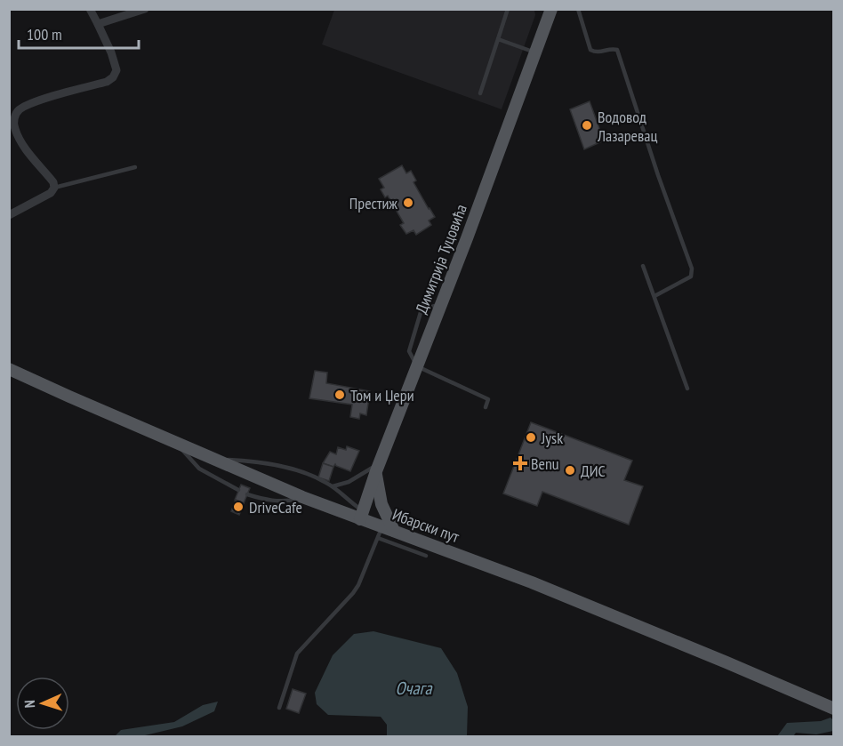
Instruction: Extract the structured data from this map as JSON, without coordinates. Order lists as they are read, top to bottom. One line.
{"streets":{"main road":["Димитрија Туцовића","Ибарски пут"]},"crossings":[["Димитрија Туцовића","Ибарски пут"]],"water":["Очага"],"places":{"other":["Водовод Лазаревац","Престиж","Том и Џери","Jysk","ДИС","DriveCafe"],"health":["Benu"]},"scale_bar":"100 m","north":"left"}
